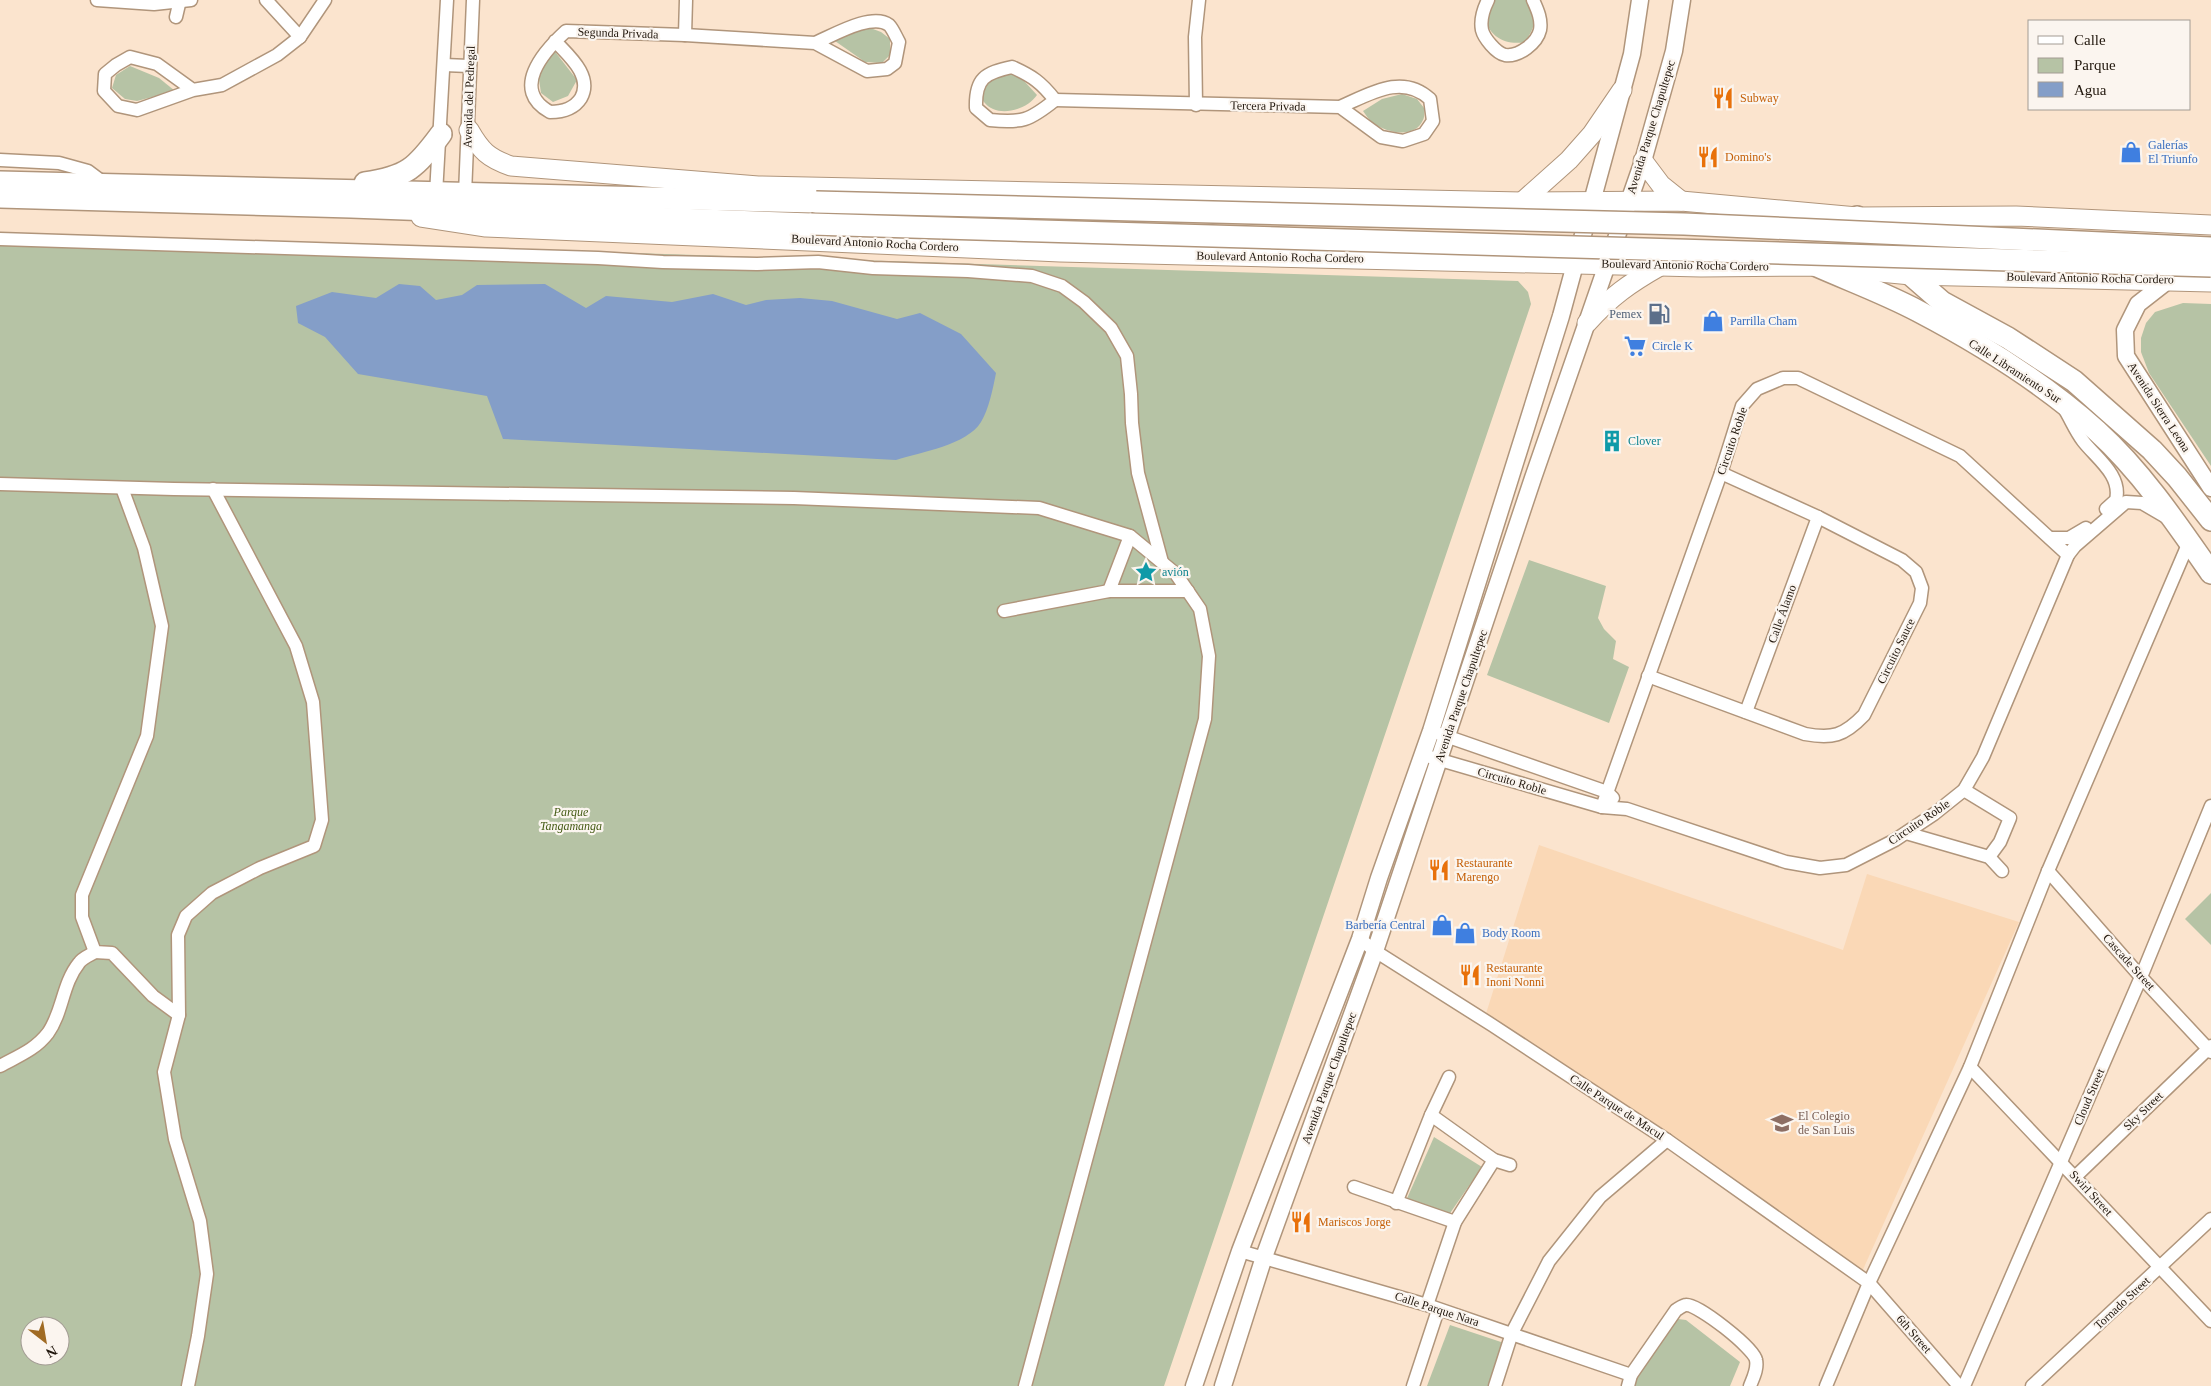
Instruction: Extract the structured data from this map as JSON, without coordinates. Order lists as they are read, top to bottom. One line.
{"streets":{"highway":["Calle Libramiento Sur"],"main road":["Avenida Parque Chapultepec","Boulevard Antonio Rocha Cordero","Avenida Sierra Leona"],"street":["Segunda Privada","Avenida del Pedregal","Tercera Privada","Circuito Roble","Calle Álamo","Circuito Sauce","Cascade Street","Cloud Street","Calle Parque de Macul","Sky Street","Swirl Street","Tornado Street","Calle Parque Nara","6th Street"]},"crossings":[["Avenida Parque Chapultepec","Boulevard Antonio Rocha Cordero"],["Avenida Parque Chapultepec","Circuito Roble"],["Avenida Parque Chapultepec","Calle Parque de Macul"],["Avenida Parque Chapultepec","Calle Parque Nara"],["Boulevard Antonio Rocha Cordero","Calle Libramiento Sur"],["Boulevard Antonio Rocha Cordero","Avenida Sierra Leona"],["Circuito Roble","Circuito Sauce"],["Calle Álamo","Circuito Sauce"],["Cascade Street","Cloud Street"],["Cascade Street","Sky Street"],["Cloud Street","Swirl Street"],["Calle Parque de Macul","6th Street"],["Sky Street","Swirl Street"],["Swirl Street","Tornado Street"]],"parks":["Parque Tangamanga"],"places":{"restaurant":["Subway","Domino's","Restaurante Marengo","Restaurante Inoni Nonni","Mariscos Jorge"],"shop":["Galerías El Triunfo","Parrilla Cham","Barbería Central","Body Room"],"fuel station":["Pemex"],"supermarket":["Circle K"],"building":["Clover"],"place":["avión"],"school or university":["El Colegio de San Luis"]},"legend":["Calle","Parque","Agua"],"north":"bottom right"}
